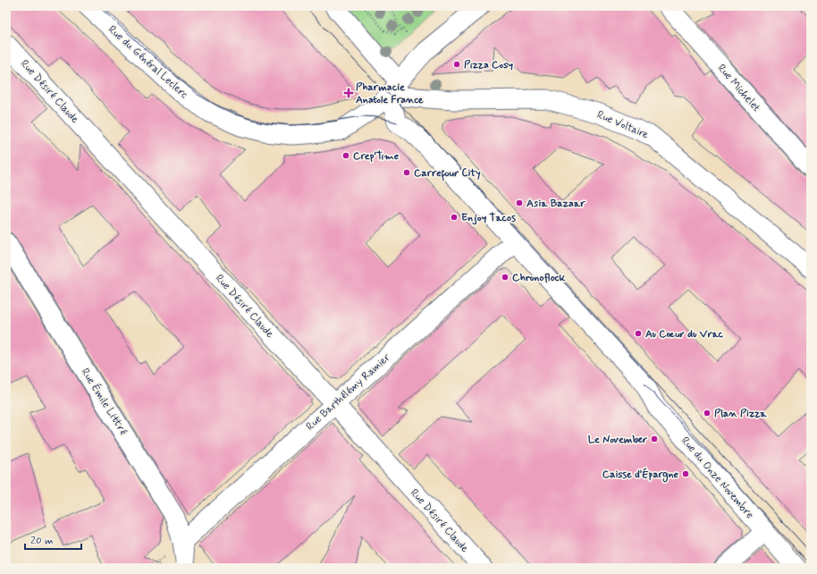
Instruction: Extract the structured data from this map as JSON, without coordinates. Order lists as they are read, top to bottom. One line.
{"streets":{"street":["Rue du Général Leclerc","Rue Michelet","Rue Désiré Claude","Rue Voltaire","Rue Barthélémy Ramier","Rue Émile Littré","Rue du Onze Novembre"]},"crossings":[["Rue du Général Leclerc","Rue Voltaire"],["Rue du Général Leclerc","Rue du Onze Novembre"],["Rue Désiré Claude","Rue Barthélémy Ramier"],["Rue Voltaire","Rue du Onze Novembre"],["Rue Barthélémy Ramier","Rue Émile Littré"],["Rue Barthélémy Ramier","Rue du Onze Novembre"]],"places":{"other":["Pizza Cosy","Crep'Time","Carrefour City","Asia Bazaar","Enjoy Tacos","Chronoflock","Au Cœur du Vrac","Plan Pizza","Le November","Caisse d'Épargne"],"health":["Pharmacie Anatole France"]},"scale_bar":"20 m"}
